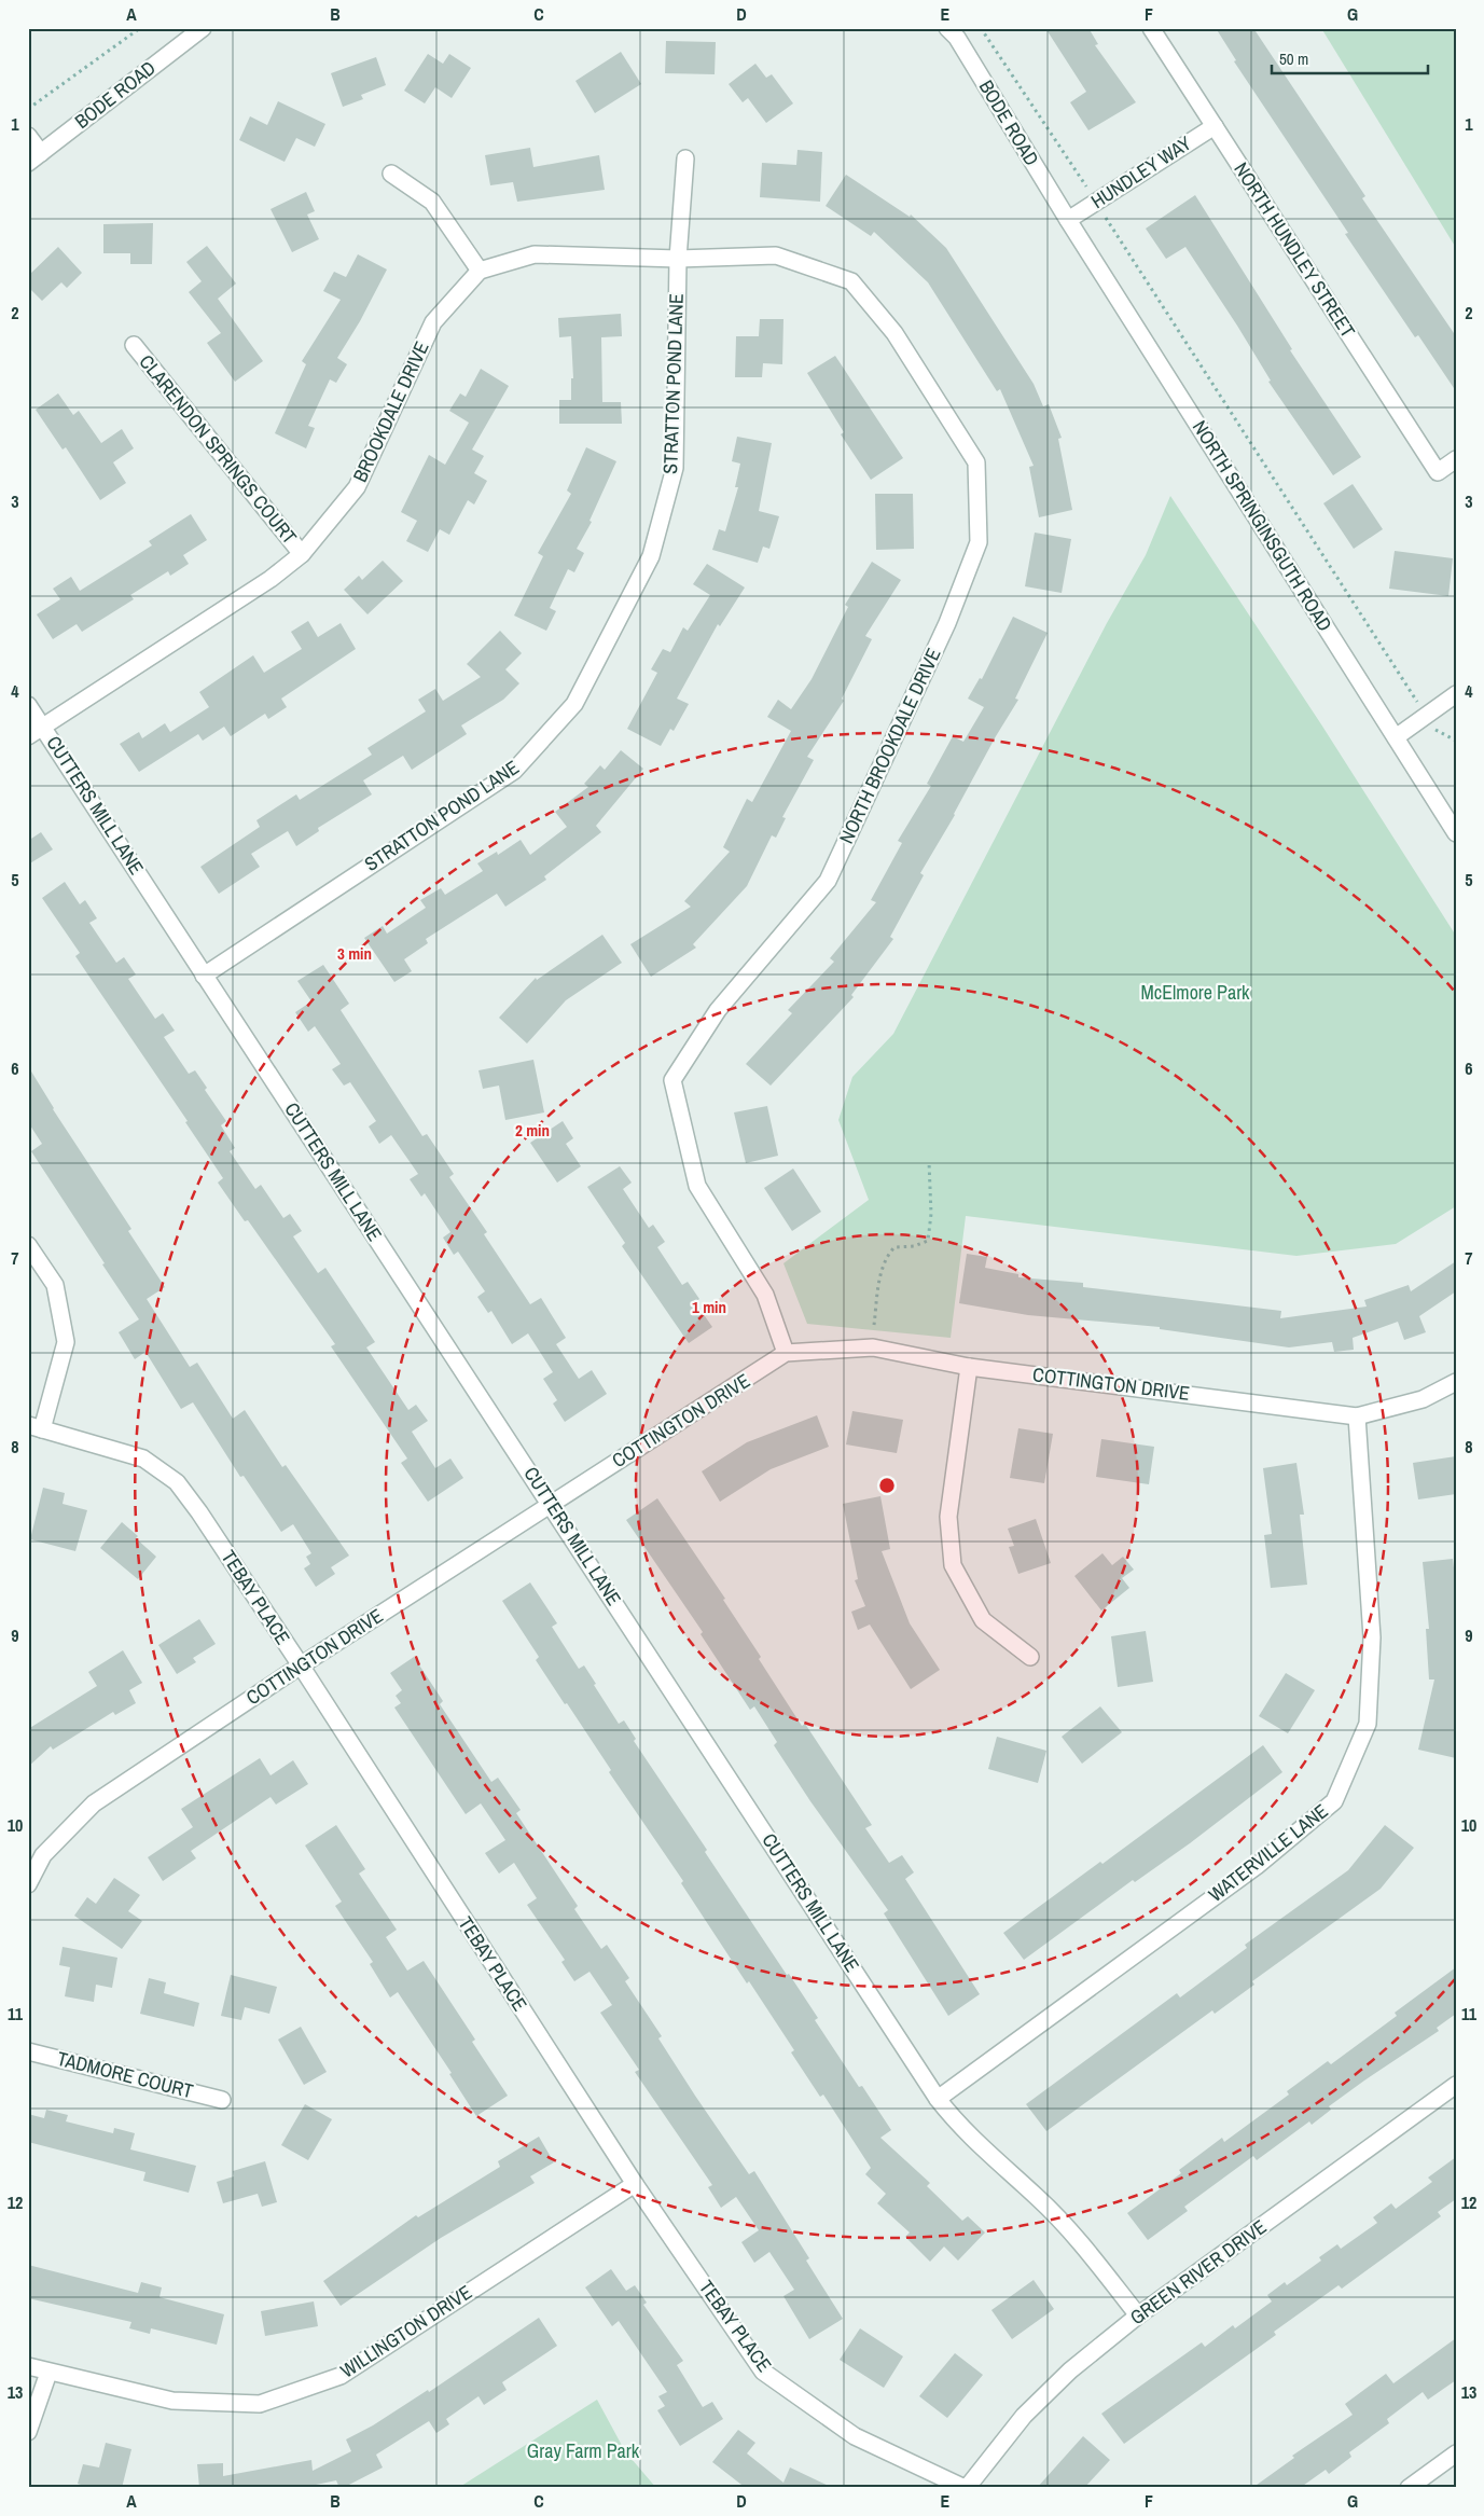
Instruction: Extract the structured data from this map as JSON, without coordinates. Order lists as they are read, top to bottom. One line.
{"streets":{"street":["BODE ROAD","HUNDLEY WAY","NORTH HUNDLEY STREET","STRATTON POND LANE","BROOKDALE DRIVE","CLARENDON SPRINGS COURT","NORTH SPRINGINSGUTH ROAD","NORTH BROOKDALE DRIVE","CUTTERS MILL LANE","COTTINGTON DRIVE","TEBAY PLACE","WATERVILLE LANE","TADMORE COURT","GREEN RIVER DRIVE","WILLINGTON DRIVE"]},"crossings":[["BODE ROAD","HUNDLEY WAY"],["BODE ROAD","NORTH SPRINGINSGUTH ROAD"],["HUNDLEY WAY","NORTH HUNDLEY STREET"],["HUNDLEY WAY","NORTH SPRINGINSGUTH ROAD"],["STRATTON POND LANE","NORTH BROOKDALE DRIVE"],["STRATTON POND LANE","CUTTERS MILL LANE"],["BROOKDALE DRIVE","CLARENDON SPRINGS COURT"],["BROOKDALE DRIVE","CUTTERS MILL LANE"],["NORTH BROOKDALE DRIVE","COTTINGTON DRIVE"],["CUTTERS MILL LANE","COTTINGTON DRIVE"],["CUTTERS MILL LANE","WATERVILLE LANE"],["CUTTERS MILL LANE","GREEN RIVER DRIVE"],["COTTINGTON DRIVE","TEBAY PLACE"],["COTTINGTON DRIVE","WATERVILLE LANE"],["TEBAY PLACE","GREEN RIVER DRIVE"],["TEBAY PLACE","WILLINGTON DRIVE"]],"parks":["McElmore Park","Gray Farm Park"],"scale_bar":"50 m","grid":{"columns":["A","B","C","D","E","F","G"],"rows":["1","2","3","4","5","6","7","8","9","10","11","12","13"]},"rings":["3 min","2 min","1 min"]}
